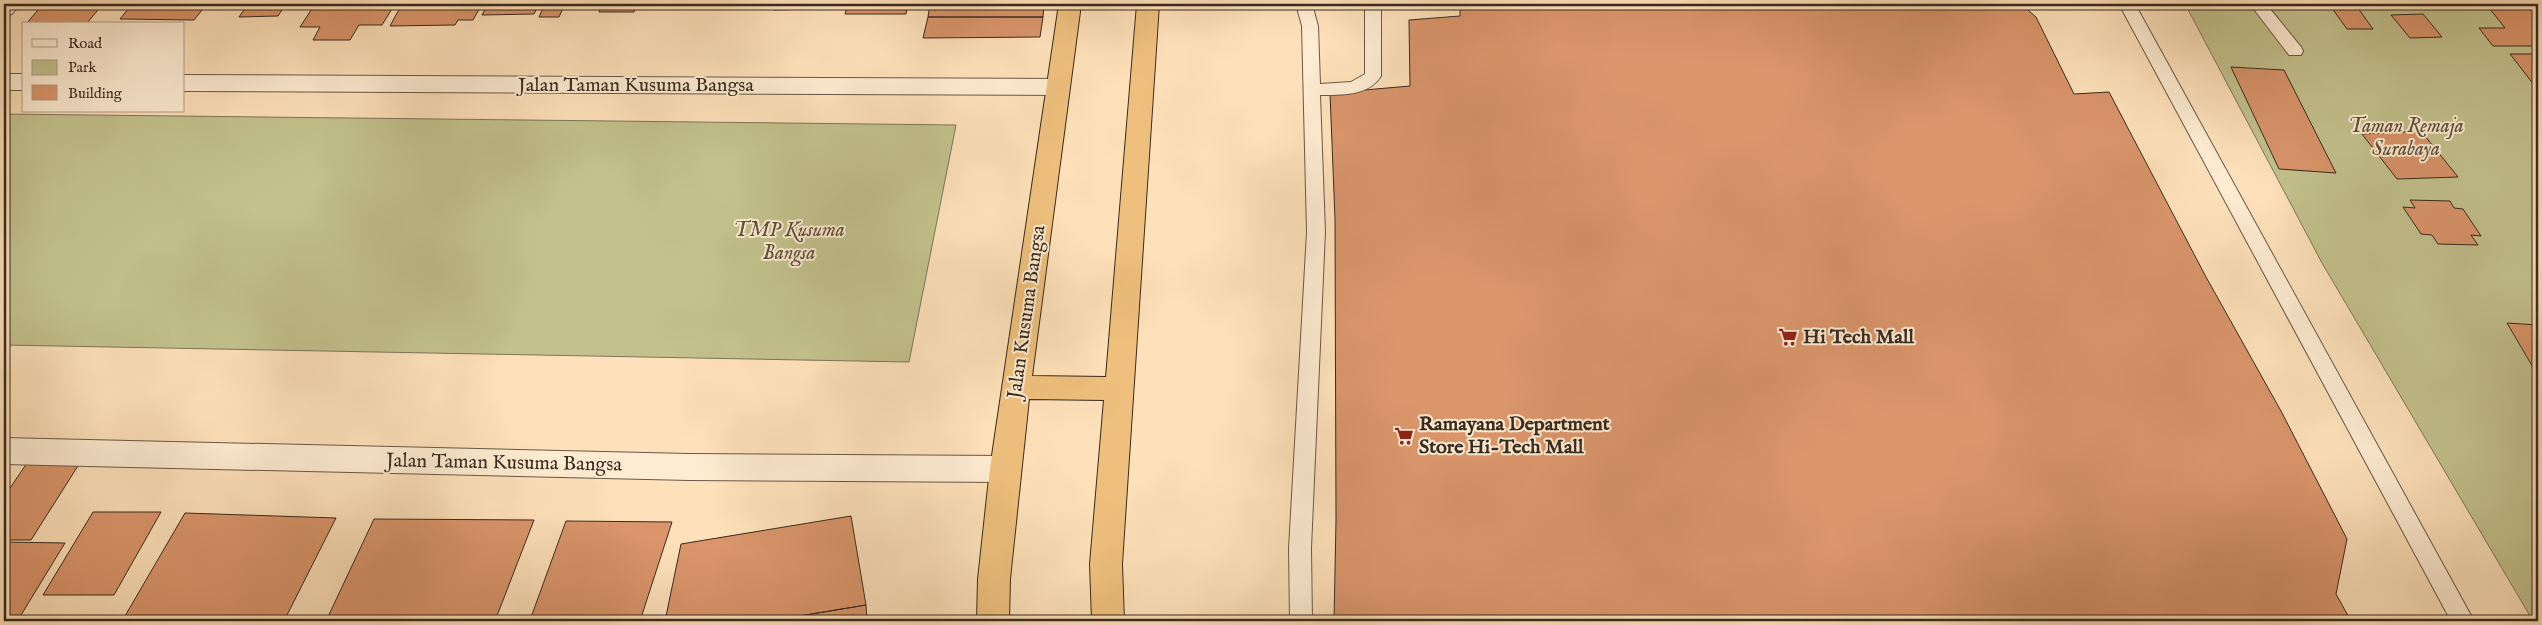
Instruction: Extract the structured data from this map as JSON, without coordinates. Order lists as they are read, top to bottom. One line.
{"streets":{"highway":["Jalan Kusuma Bangsa"],"street":["Jalan Taman Kusuma Bangsa"]},"crossings":[["Jalan Taman Kusuma Bangsa","Jalan Kusuma Bangsa"]],"parks":["Taman Remaja Surabaya","TMP Kusuma Bangsa"],"places":{"supermarket":["Hi Tech Mall","Ramayana Department Store Hi-Tech Mall"]},"legend":["Road","Park","Building"]}
